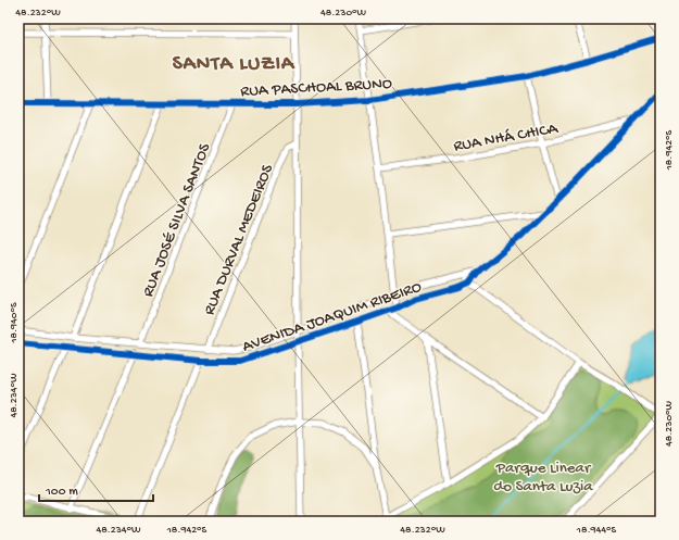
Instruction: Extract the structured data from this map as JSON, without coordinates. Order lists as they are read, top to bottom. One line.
{"streets":{"street":["RUA PASCHOAL BRUNO","RUA NHÁ CHICA","RUA JOSÉ SILVA SANTOS","RUA DURVAL MEDEIROS","AVENIDA JOAQUIM RIBEIRO"]},"crossings":[["RUA PASCHOAL BRUNO","RUA JOSÉ SILVA SANTOS"],["RUA JOSÉ SILVA SANTOS","AVENIDA JOAQUIM RIBEIRO"],["RUA DURVAL MEDEIROS","AVENIDA JOAQUIM RIBEIRO"]],"districts":["SANTA LUZIA"],"parks":["Parque Linear do Santa Luzia"],"scale_bar":"100 m","coordinates":["48.232°W","48.230°W","18.942°S","18.940°S","48.234°W","18.944°S"]}
